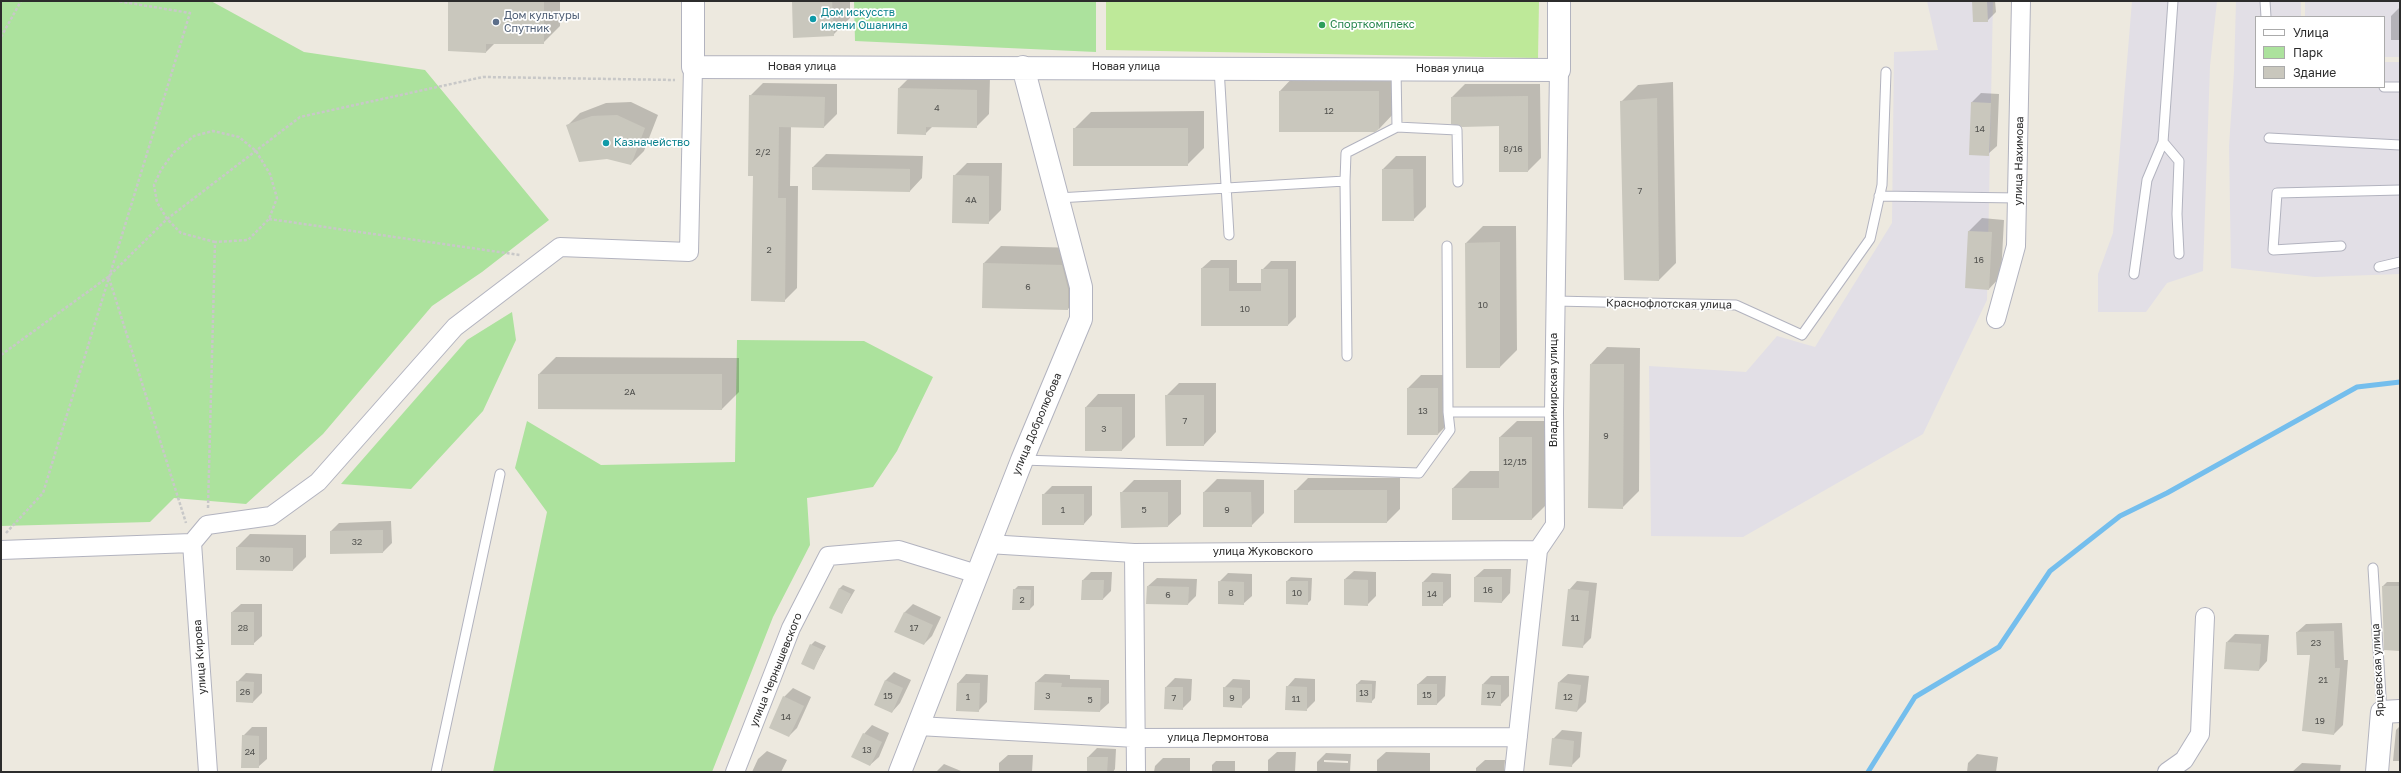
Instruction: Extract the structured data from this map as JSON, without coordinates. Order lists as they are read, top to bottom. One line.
{"streets":{"street":["Новая улица","улица Нахимова","Владимирская улица","улица Добролюбова","улица Жуковского","улица Кирова","улица Чернышевского","Ярцевская улица","улица Лермонтова"],"lane":["Краснофлотская улица"]},"crossings":[["Новая улица","Владимирская улица"],["Новая улица","улица Добролюбова"],["Краснофлотская улица","Владимирская улица"],["Владимирская улица","улица Жуковского"],["Владимирская улица","улица Лермонтова"],["улица Добролюбова","улица Жуковского"],["улица Добролюбова","улица Чернышевского"],["улица Добролюбова","улица Лермонтова"]],"places":["Дом искусств имени Ошанина","Дом культуры Спутник","Спорткомплекс","Казначейство"],"house_numbers":["4","12","14","8/16","2/2","7","4А","2","16","6","10","10","2А","13","7","3","9","12/15","1","5","9","32","30","16","8","10","14","6","2","11","28","17","23","21","26","13","15","17","15","3","1","12","7","9","11","5","14","19","13","24"],"legend":["Улица","Парк","Здание"]}
